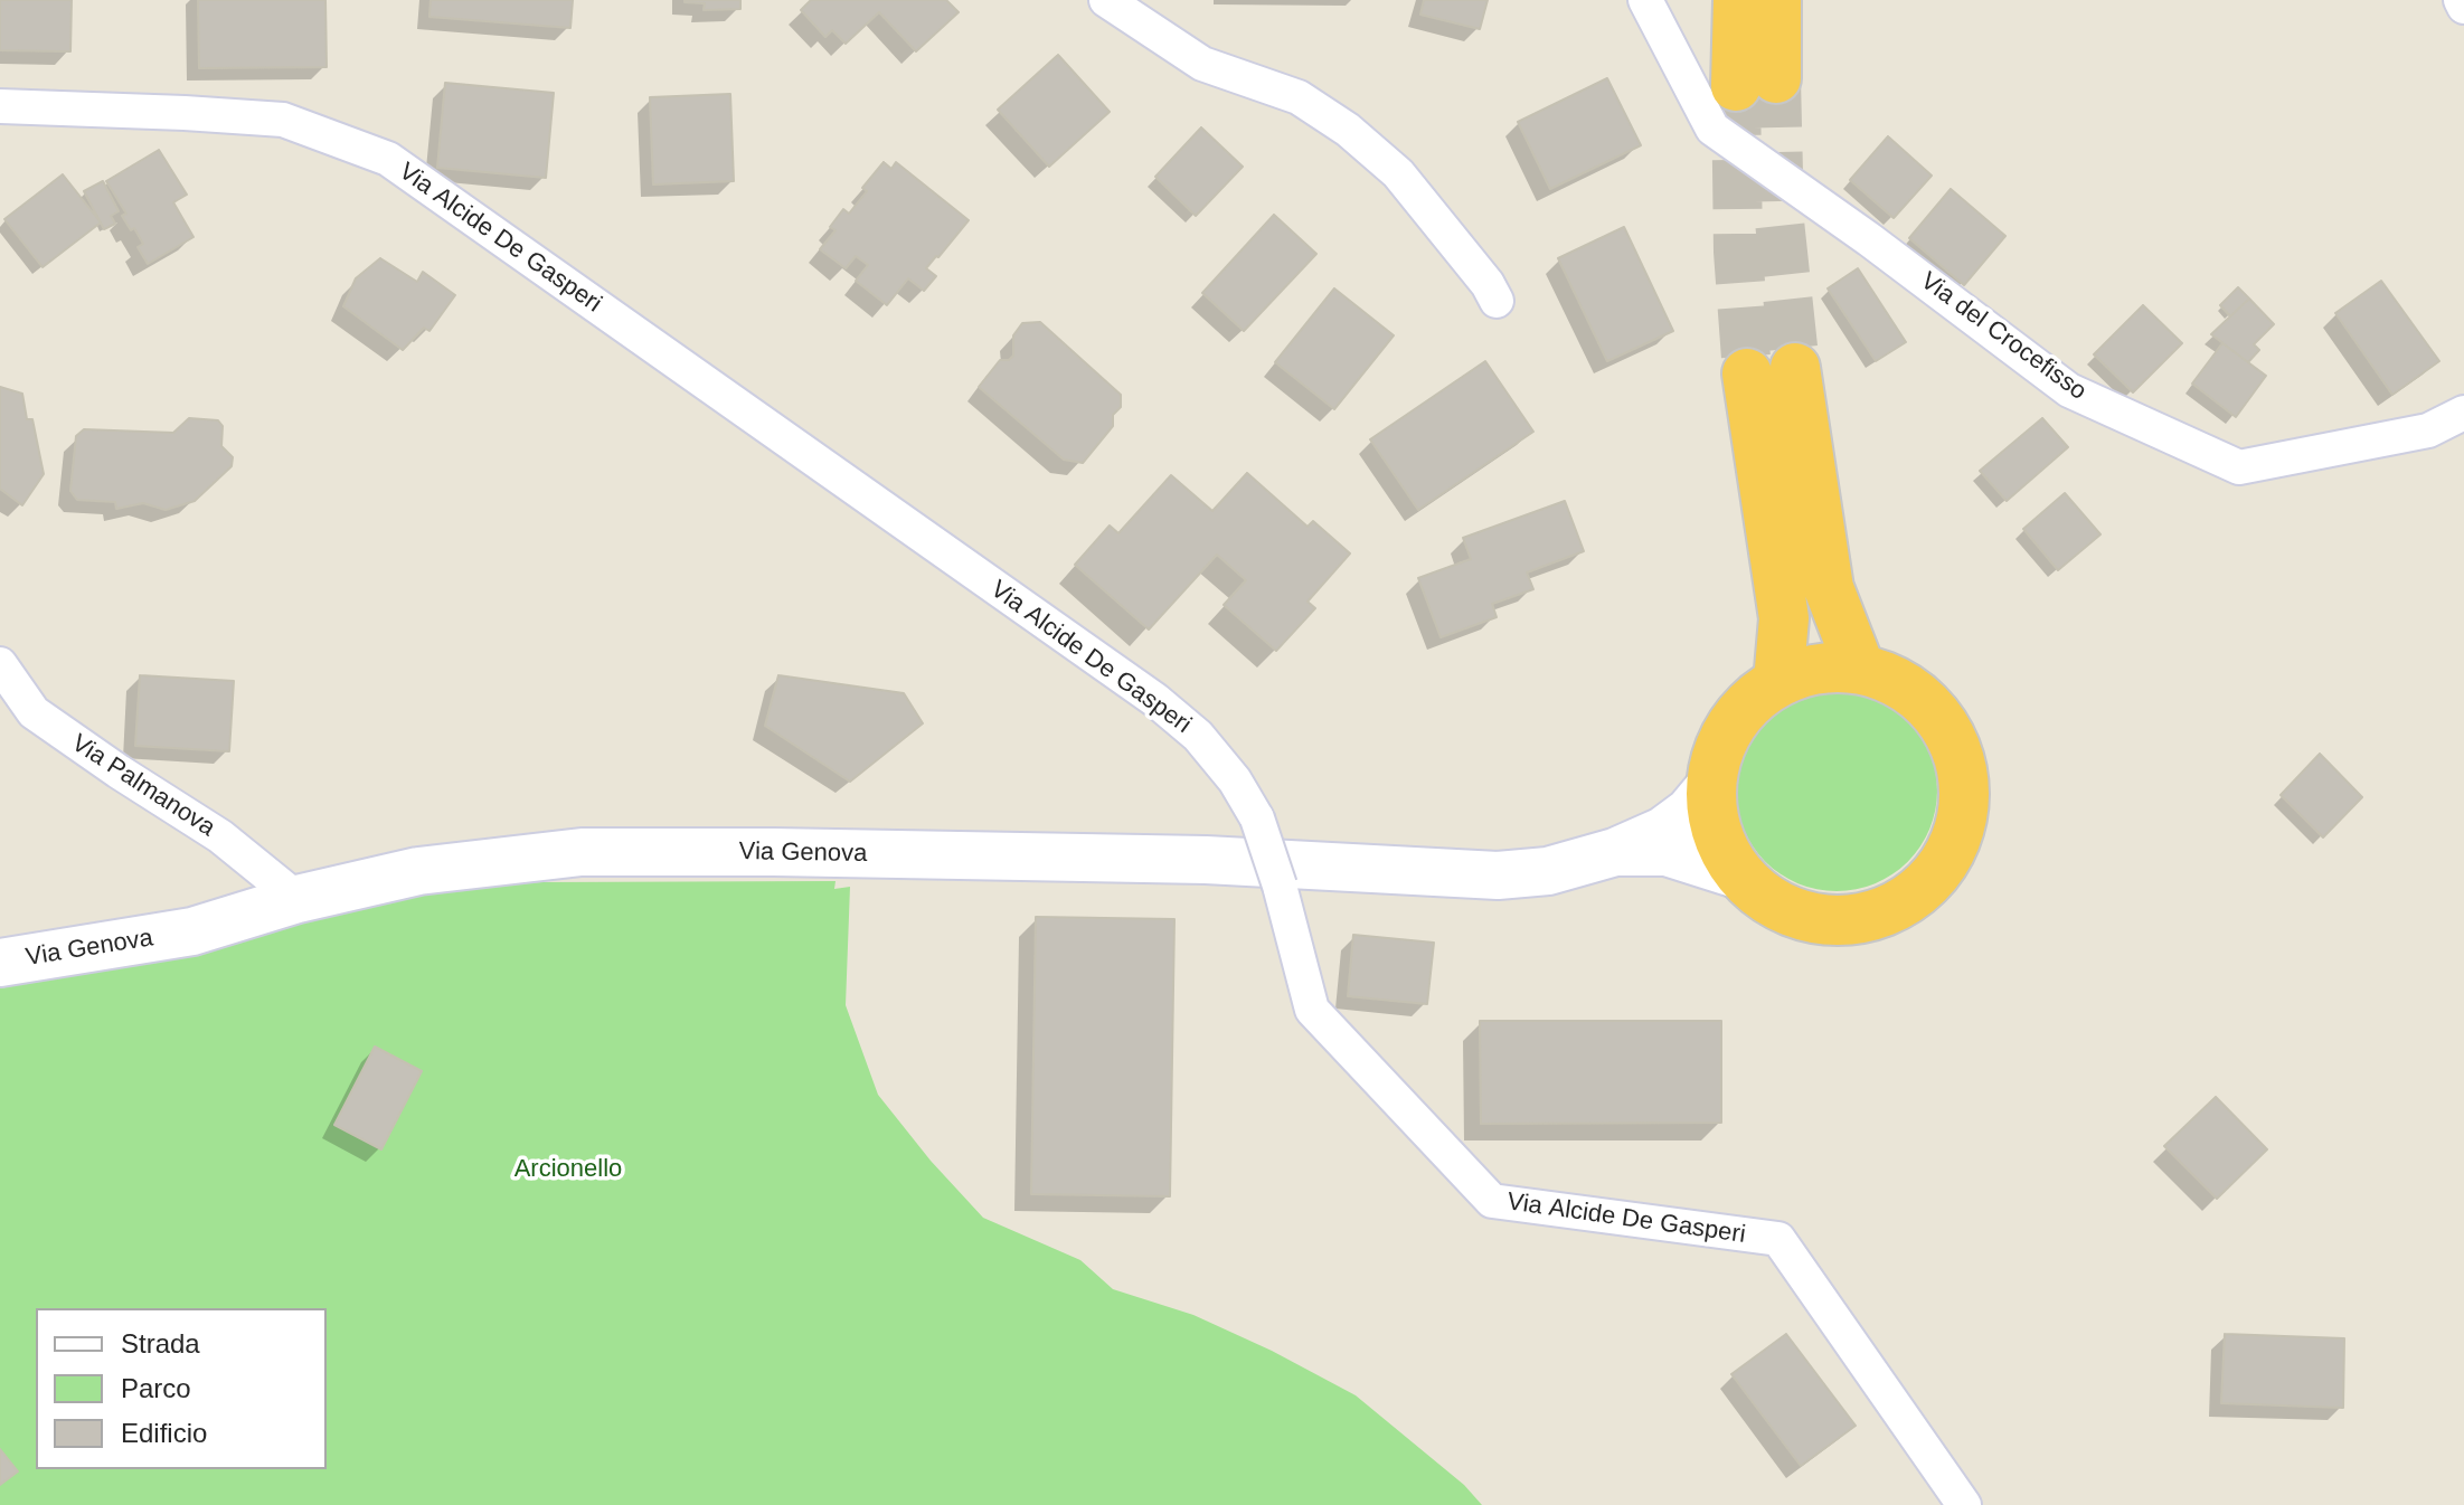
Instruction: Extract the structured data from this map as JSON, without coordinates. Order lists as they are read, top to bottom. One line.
{"streets":{"highway":["Via Genova"],"street":["Via Alcide De Gasperi","Via del Crocefisso","Via Palmanova"]},"crossings":[["Via Palmanova","Via Genova"]],"parks":["Arcionello"],"legend":["Strada","Parco","Edificio"]}
